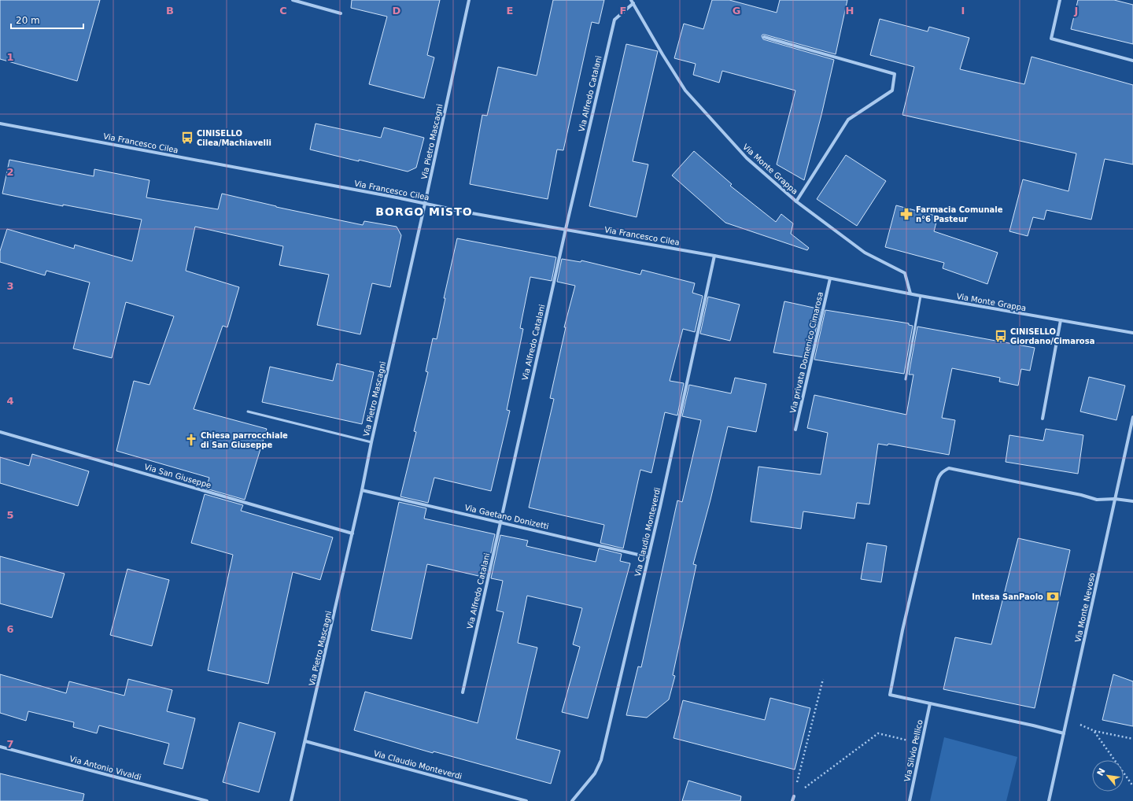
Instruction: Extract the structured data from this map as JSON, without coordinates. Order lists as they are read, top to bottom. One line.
{"streets":{"street":["Via Alfredo Catalani","Via Pietro Mascagni","Via Francesco Cilea","Via Monte Grappa","Via privata Domenico Cimarosa","Via San Giuseppe","Via Gaetano Donizetti","Via Claudio Monteverdi","Via Monte Nevoso","Via Silvio Pellico","Via Antonio Vivaldi"]},"crossings":[["Via Alfredo Catalani","Via Francesco Cilea"],["Via Alfredo Catalani","Via Monte Grappa"],["Via Alfredo Catalani","Via Gaetano Donizetti"],["Via Pietro Mascagni","Via Francesco Cilea"],["Via Pietro Mascagni","Via San Giuseppe"],["Via Pietro Mascagni","Via Gaetano Donizetti"],["Via Pietro Mascagni","Via Claudio Monteverdi"],["Via Francesco Cilea","Via Monte Grappa"],["Via Francesco Cilea","Via privata Domenico Cimarosa"],["Via Francesco Cilea","Via Claudio Monteverdi"],["Via Gaetano Donizetti","Via Claudio Monteverdi"]],"districts":["BORGO MISTO"],"places":{"bus stop":["CINISELLO Cilea/Machiavelli","CINISELLO Giordano/Cimarosa"],"pharmacy":["Farmacia Comunale n°6 Pasteur"],"church":["Chiesa parrocchiale di San Giuseppe"],"bank":["Intesa SanPaolo"]},"scale_bar":"20 m","north":"top left","grid":{"columns":["B","C","D","E","F","G","H","I","J"],"rows":["1","2","3","4","5","6","7"]}}
